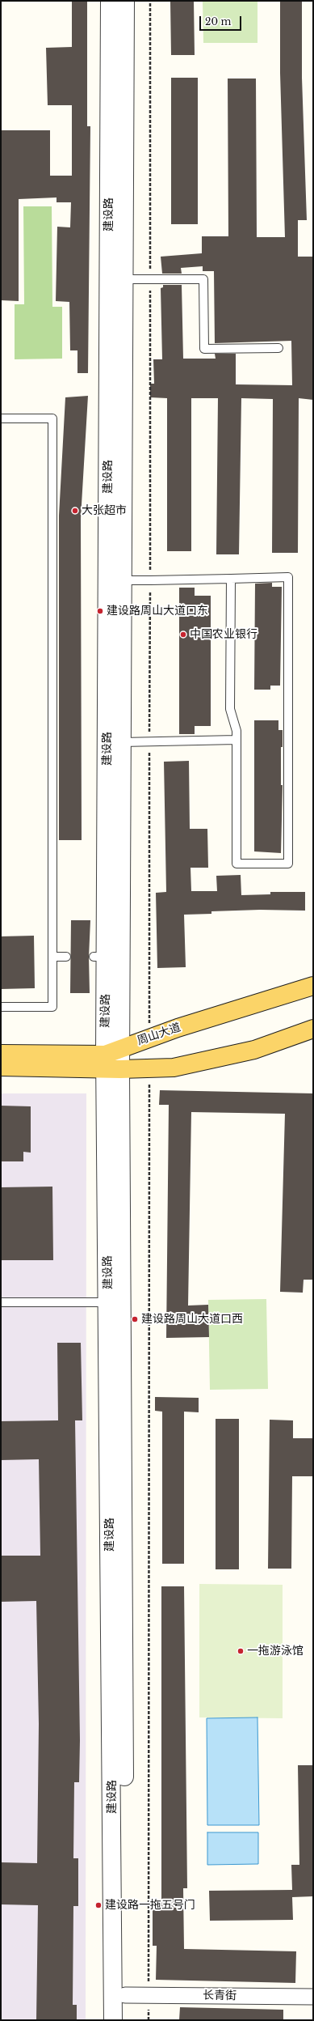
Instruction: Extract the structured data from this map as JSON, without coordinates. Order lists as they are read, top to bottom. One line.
{"streets":{"main road":["周山大道"],"street":["建设路","长青街"]},"crossings":[["建设路","周山大道"],["建设路","长青街"]],"places":["大张超市","建设路周山大道口东","中国农业银行","建设路周山大道口西","一拖游泳馆","建设路一拖五号门"],"scale_bar":"20 m"}
